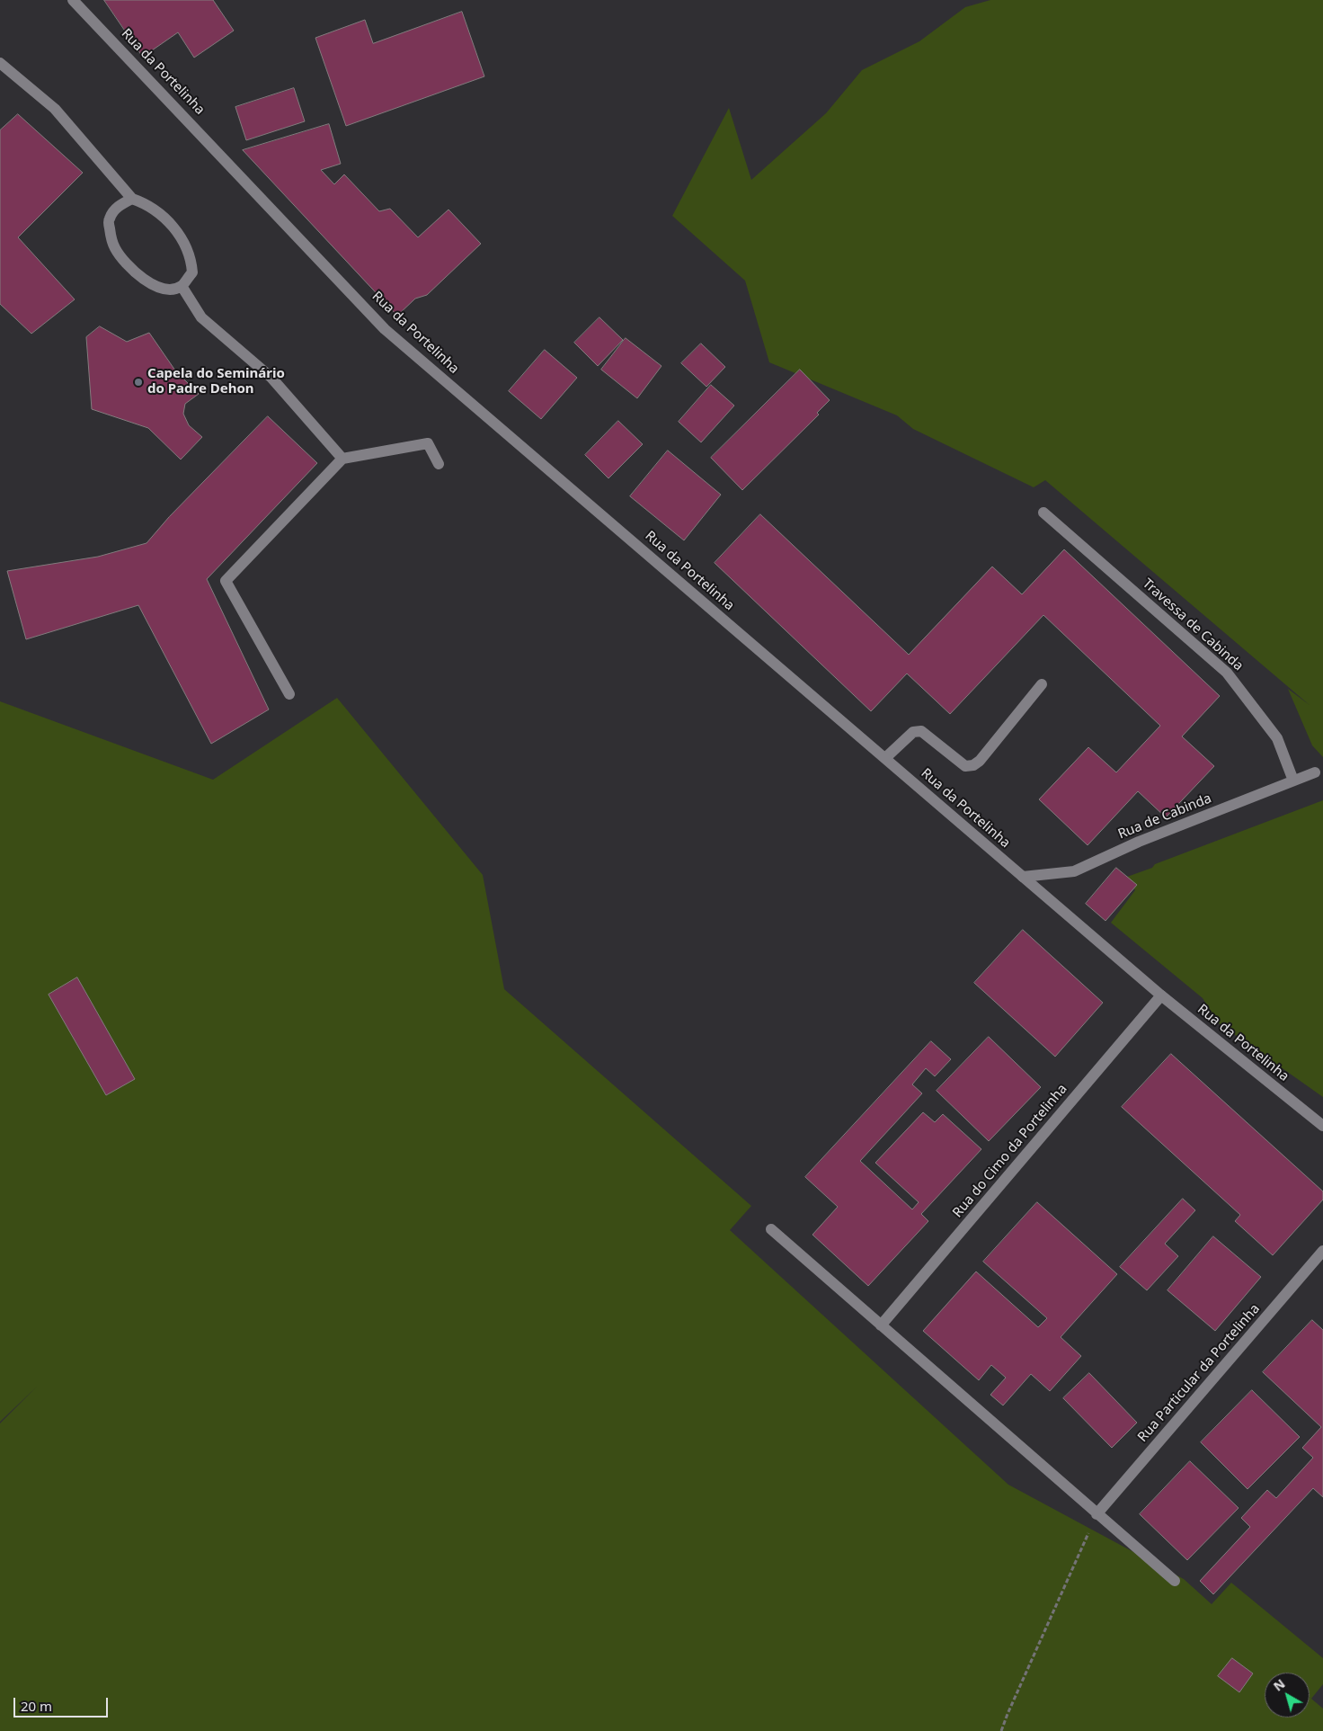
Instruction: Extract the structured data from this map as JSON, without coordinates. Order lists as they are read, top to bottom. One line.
{"streets":{"street":["Rua da Portelinha","Travessa de Cabinda","Rua de Cabinda","Rua do Cimo da Portelinha","Rua Particular da Portelinha"]},"crossings":[["Rua da Portelinha","Rua de Cabinda"],["Rua da Portelinha","Rua do Cimo da Portelinha"],["Travessa de Cabinda","Rua de Cabinda"]],"places":["Capela do Seminário do Padre Dehon"],"scale_bar":"20 m","north":"top left"}
